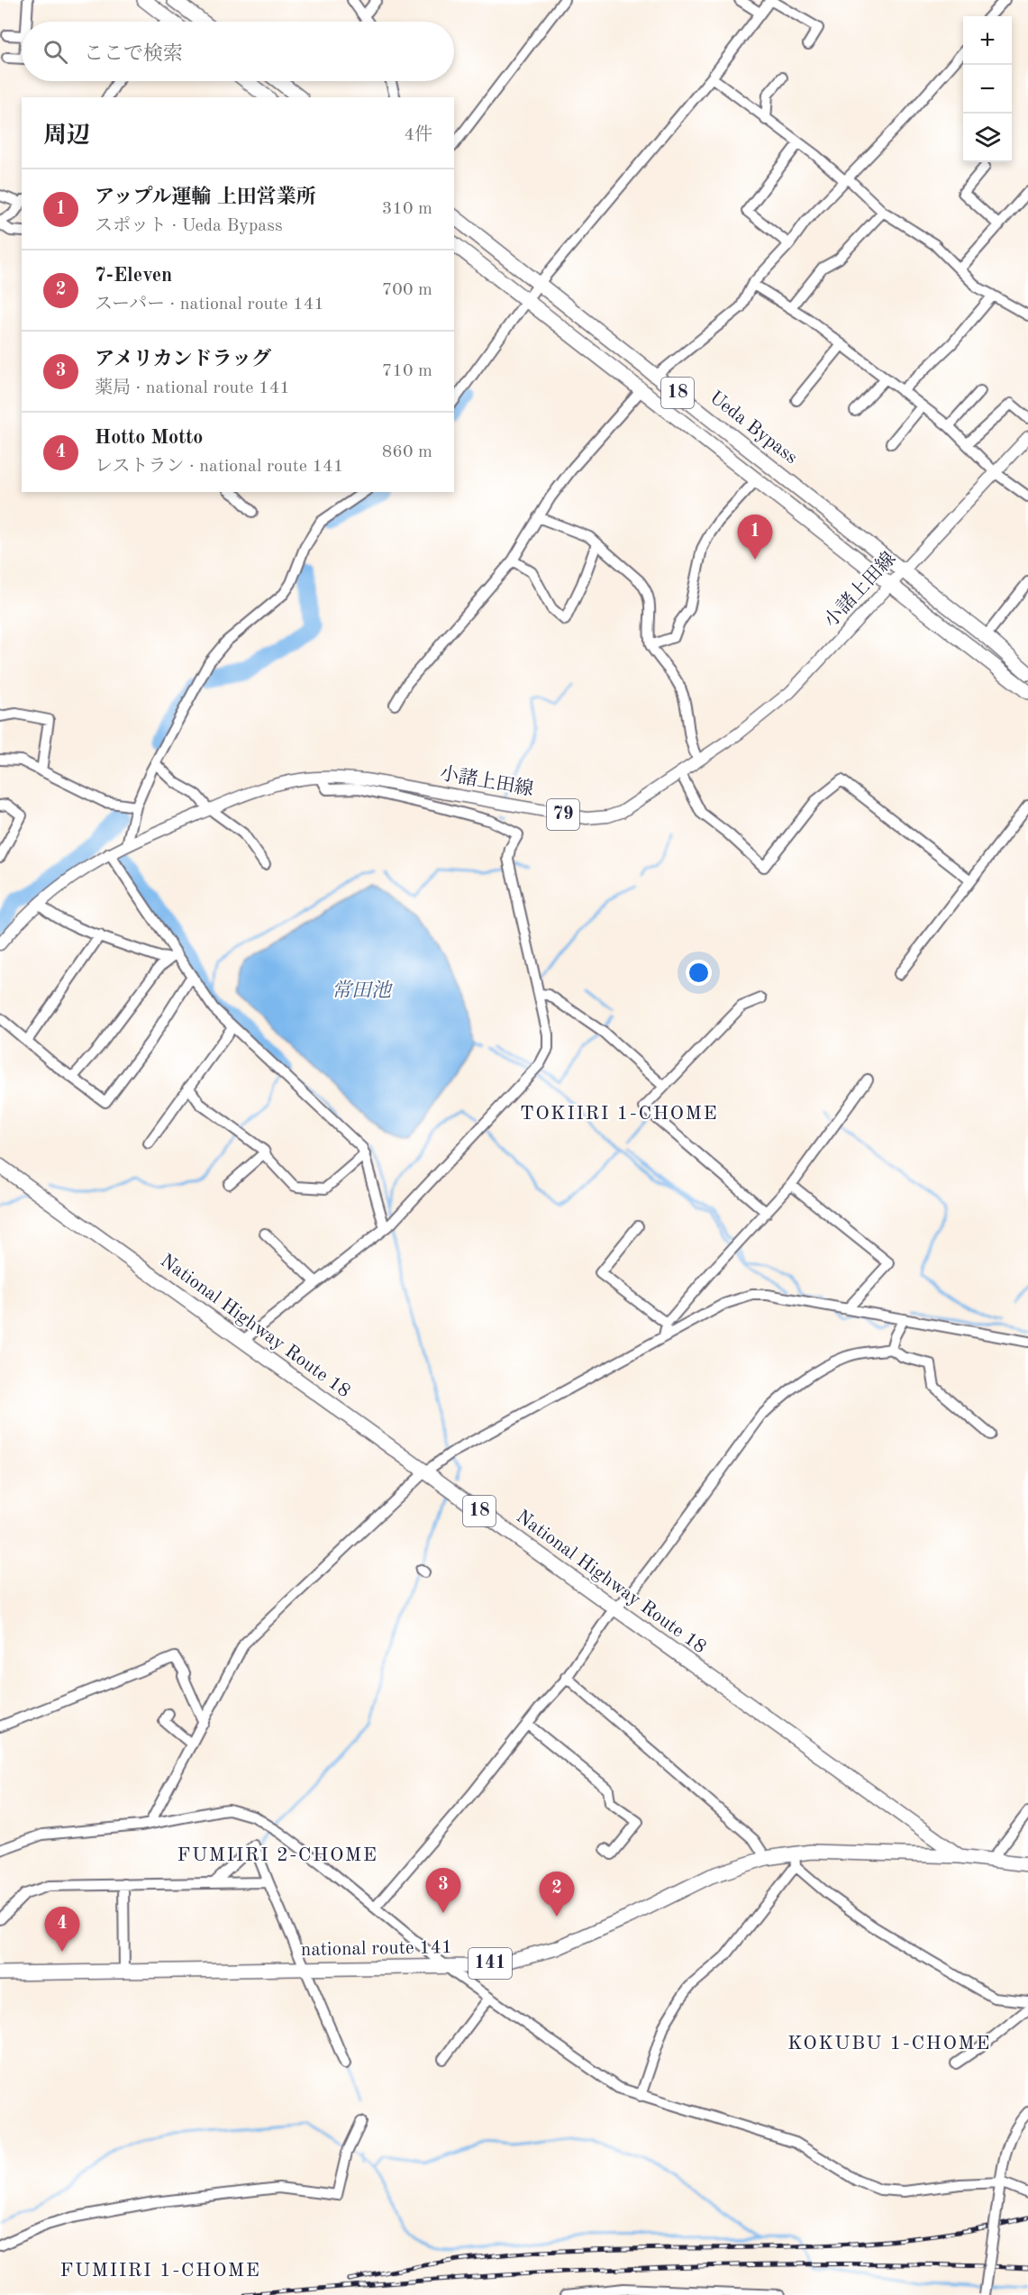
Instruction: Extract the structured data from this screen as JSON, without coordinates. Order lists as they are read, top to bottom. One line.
{"streets":{"highway":["18","Ueda Bypass","National Highway Route 18","national route 141","141"],"main road":["小諸上田線","79"]},"crossings":[["18","小諸上田線"],["Ueda Bypass","小諸上田線"],["National Highway Route 18","national route 141"]],"districts":["TOKIIRI 1-CHOME","FUMIIRI 2-CHOME","KOKUBU 1-CHOME","FUMIIRI 1-CHOME"],"water":["常田池"],"page":{"map_buttons":["+","−"],"search":"ここで検索","heading":["周辺","4件"],"list":[{"mark":"1","name":"アップル運輸 上田営業所","note":"スポット · Ueda Bypass","value":"310 m"},{"mark":"2","name":"7-Eleven","note":"スーパー · national route 141","value":"700 m"},{"mark":"3","name":"アメリカンドラッグ","note":"薬局 · national route 141","value":"710 m"},{"mark":"4","name":"Hotto Motto","note":"レストラン · national route 141","value":"860 m"}],"pins":["1","3","2","4"]}}
